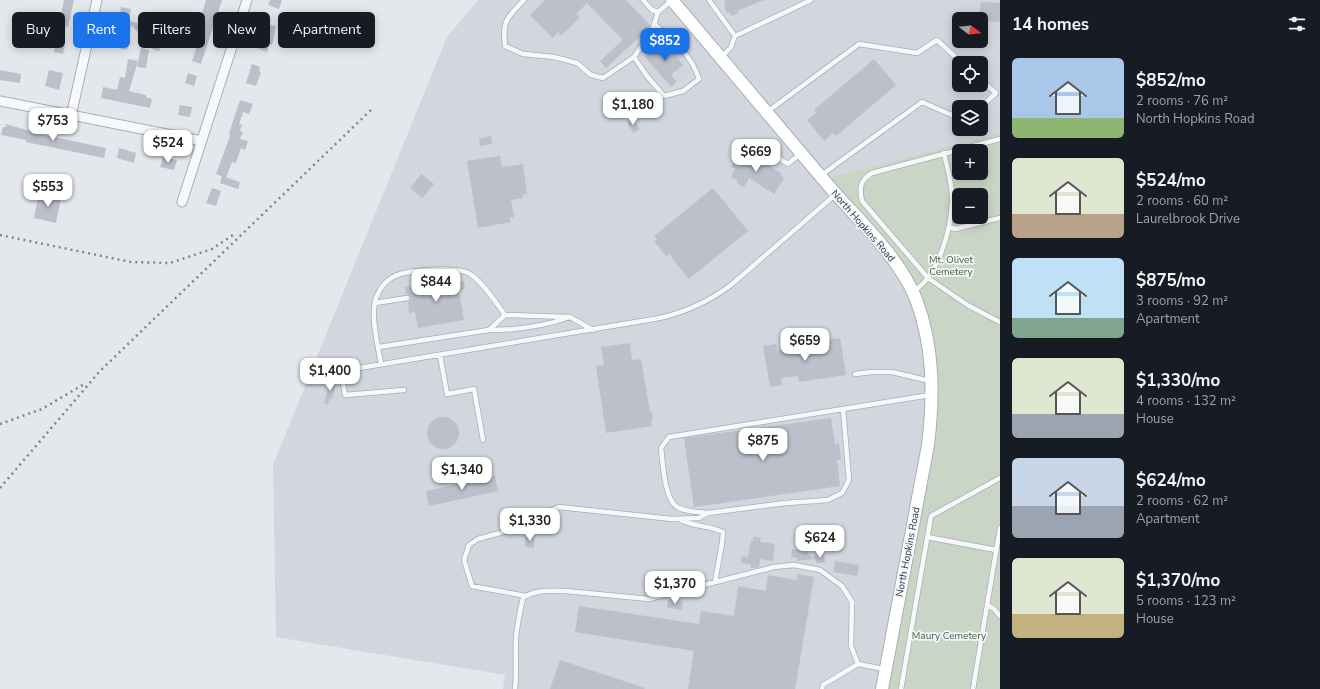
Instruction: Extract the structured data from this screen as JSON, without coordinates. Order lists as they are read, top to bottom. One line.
{"streets":{"main road":["North Hopkins Road"]},"parks":["Mt. Olivet Cemetery","Maury Cemetery"],"north":"right","page":{"heading":"14 homes","map_buttons":["+","−"],"chip":["Buy","Rent","Filters","New","Apartment"],"price":["$852","$1,180","$753","$524","$669","$553","$844","$659","$1,400","$875","$1,340","$1,330","$624","$1,370"],"list":[{"name":"$852/mo","note":"2 rooms · 76 m² · North Hopkins Road"},{"name":"$524/mo","note":"2 rooms · 60 m² · Laurelbrook Drive"},{"name":"$875/mo","note":"3 rooms · 92 m² · Apartment"},{"name":"$1,330/mo","note":"4 rooms · 132 m² · House"},{"name":"$624/mo","note":"2 rooms · 62 m² · Apartment"},{"name":"$1,370/mo","note":"5 rooms · 123 m² · House"}]}}
